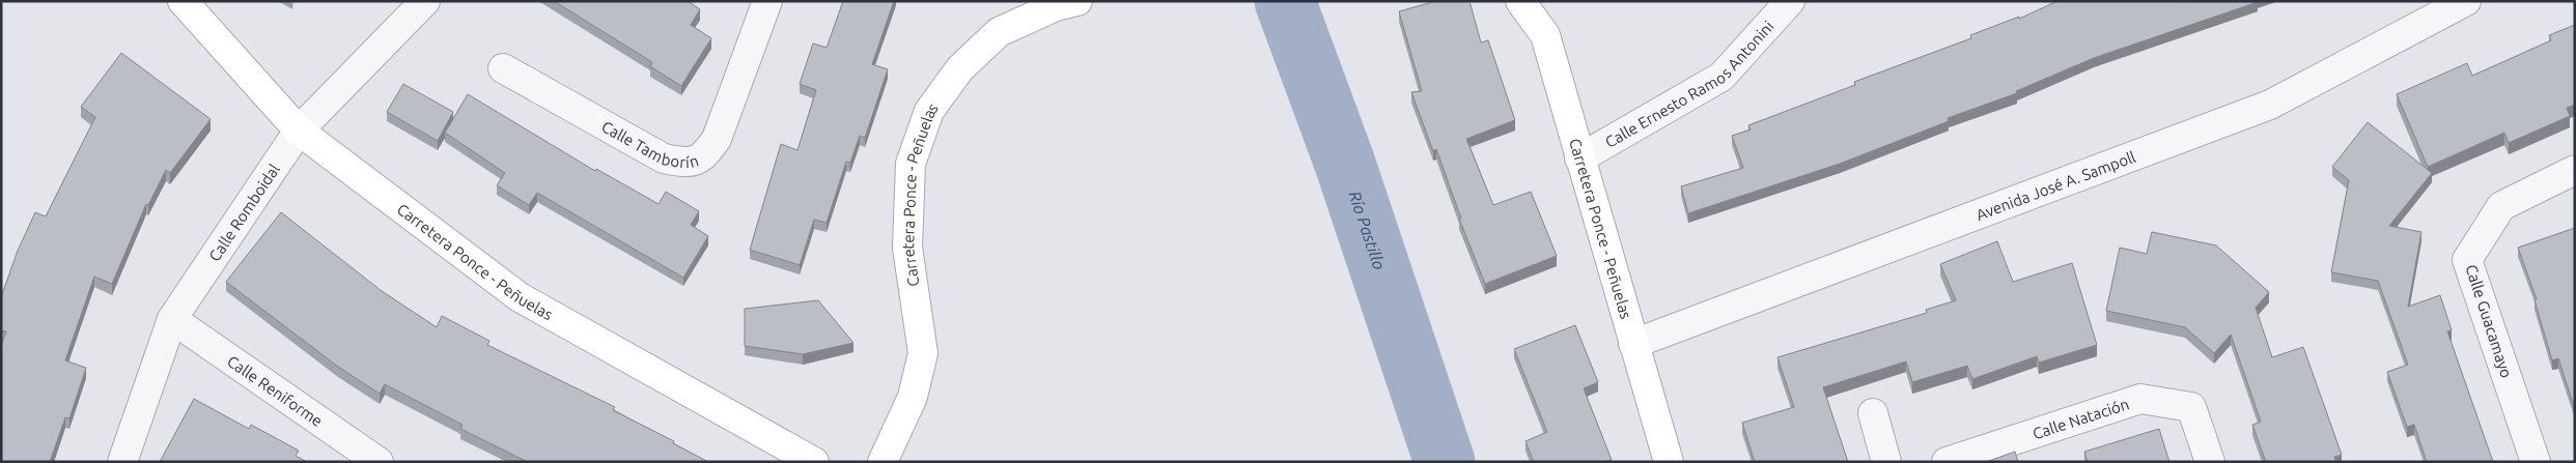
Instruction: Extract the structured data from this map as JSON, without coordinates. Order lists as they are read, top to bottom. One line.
{"streets":{"main road":["Carretera Ponce - Peñuelas"],"street":["Calle Ernesto Ramos Antonini","Calle Tamborín","Avenida José A. Sampoll","Calle Romboidal","Calle Guacamayo","Calle Reniforme","Calle Natación"]},"crossings":[["Calle Ernesto Ramos Antonini","Carretera Ponce - Peñuelas"],["Avenida José A. Sampoll","Carretera Ponce - Peñuelas"],["Carretera Ponce - Peñuelas","Calle Romboidal"],["Calle Romboidal","Calle Reniforme"]],"water":["Río Pastillo"]}
